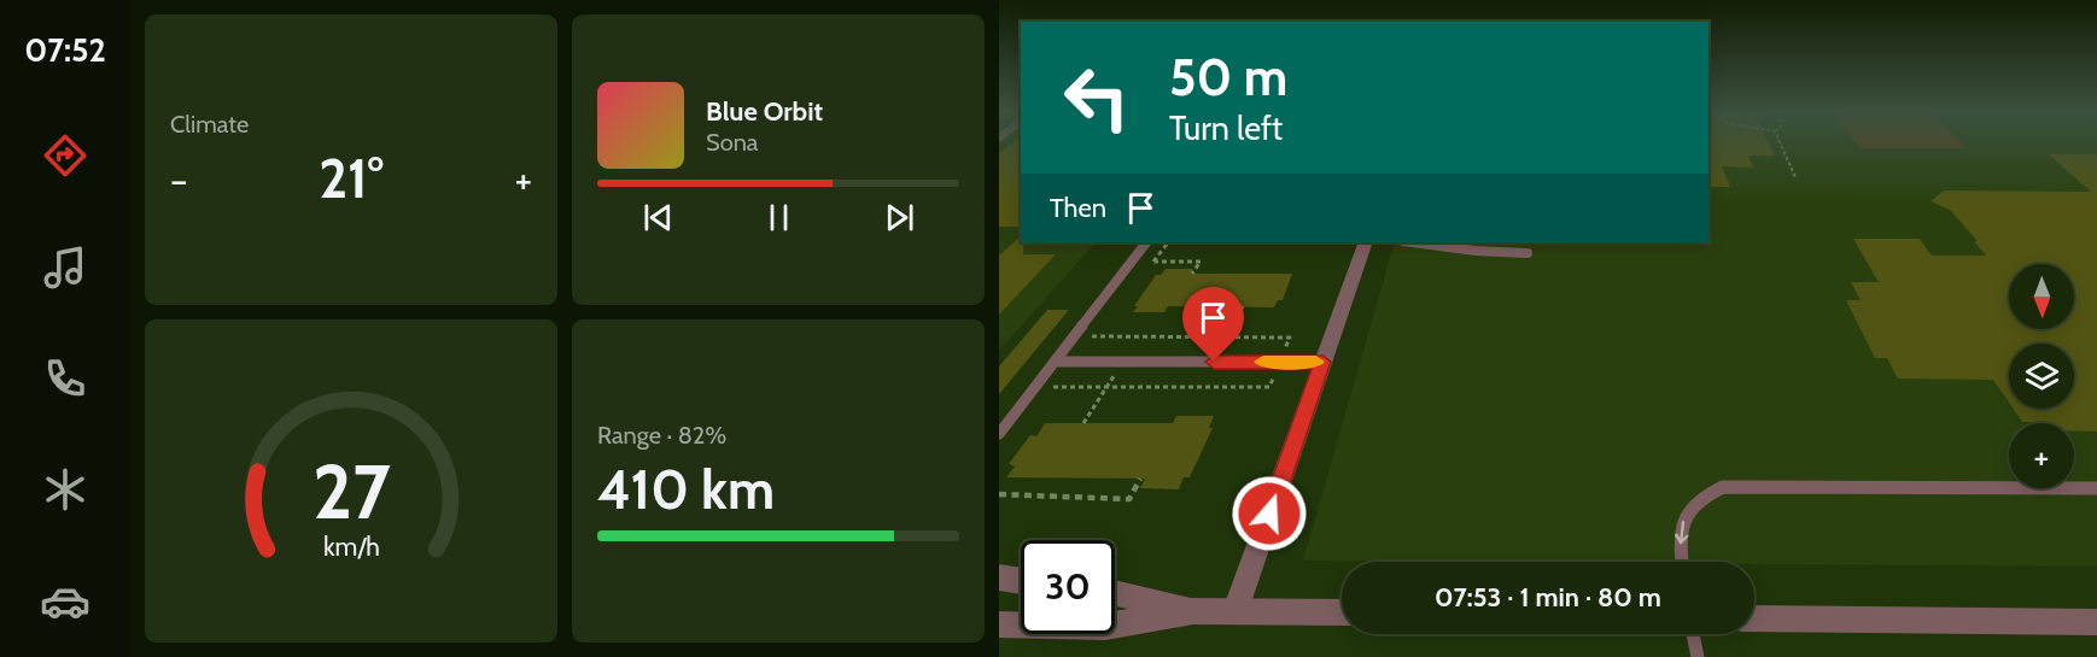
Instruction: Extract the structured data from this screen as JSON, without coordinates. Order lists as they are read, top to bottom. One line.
{"north":"bottom","page":{"tabs":"07:52","tile":["Climate",["Range · 82%","410 km"]],"turn":["50 m","Turn left"],"song":["Blue Orbit","Sona"],"heat":["−","21°","+"],"then":"Then","map_buttons":"+","limit":"30","trip":"07:53 · 1 min · 80 m","gauge":["27","km/h"]}}
